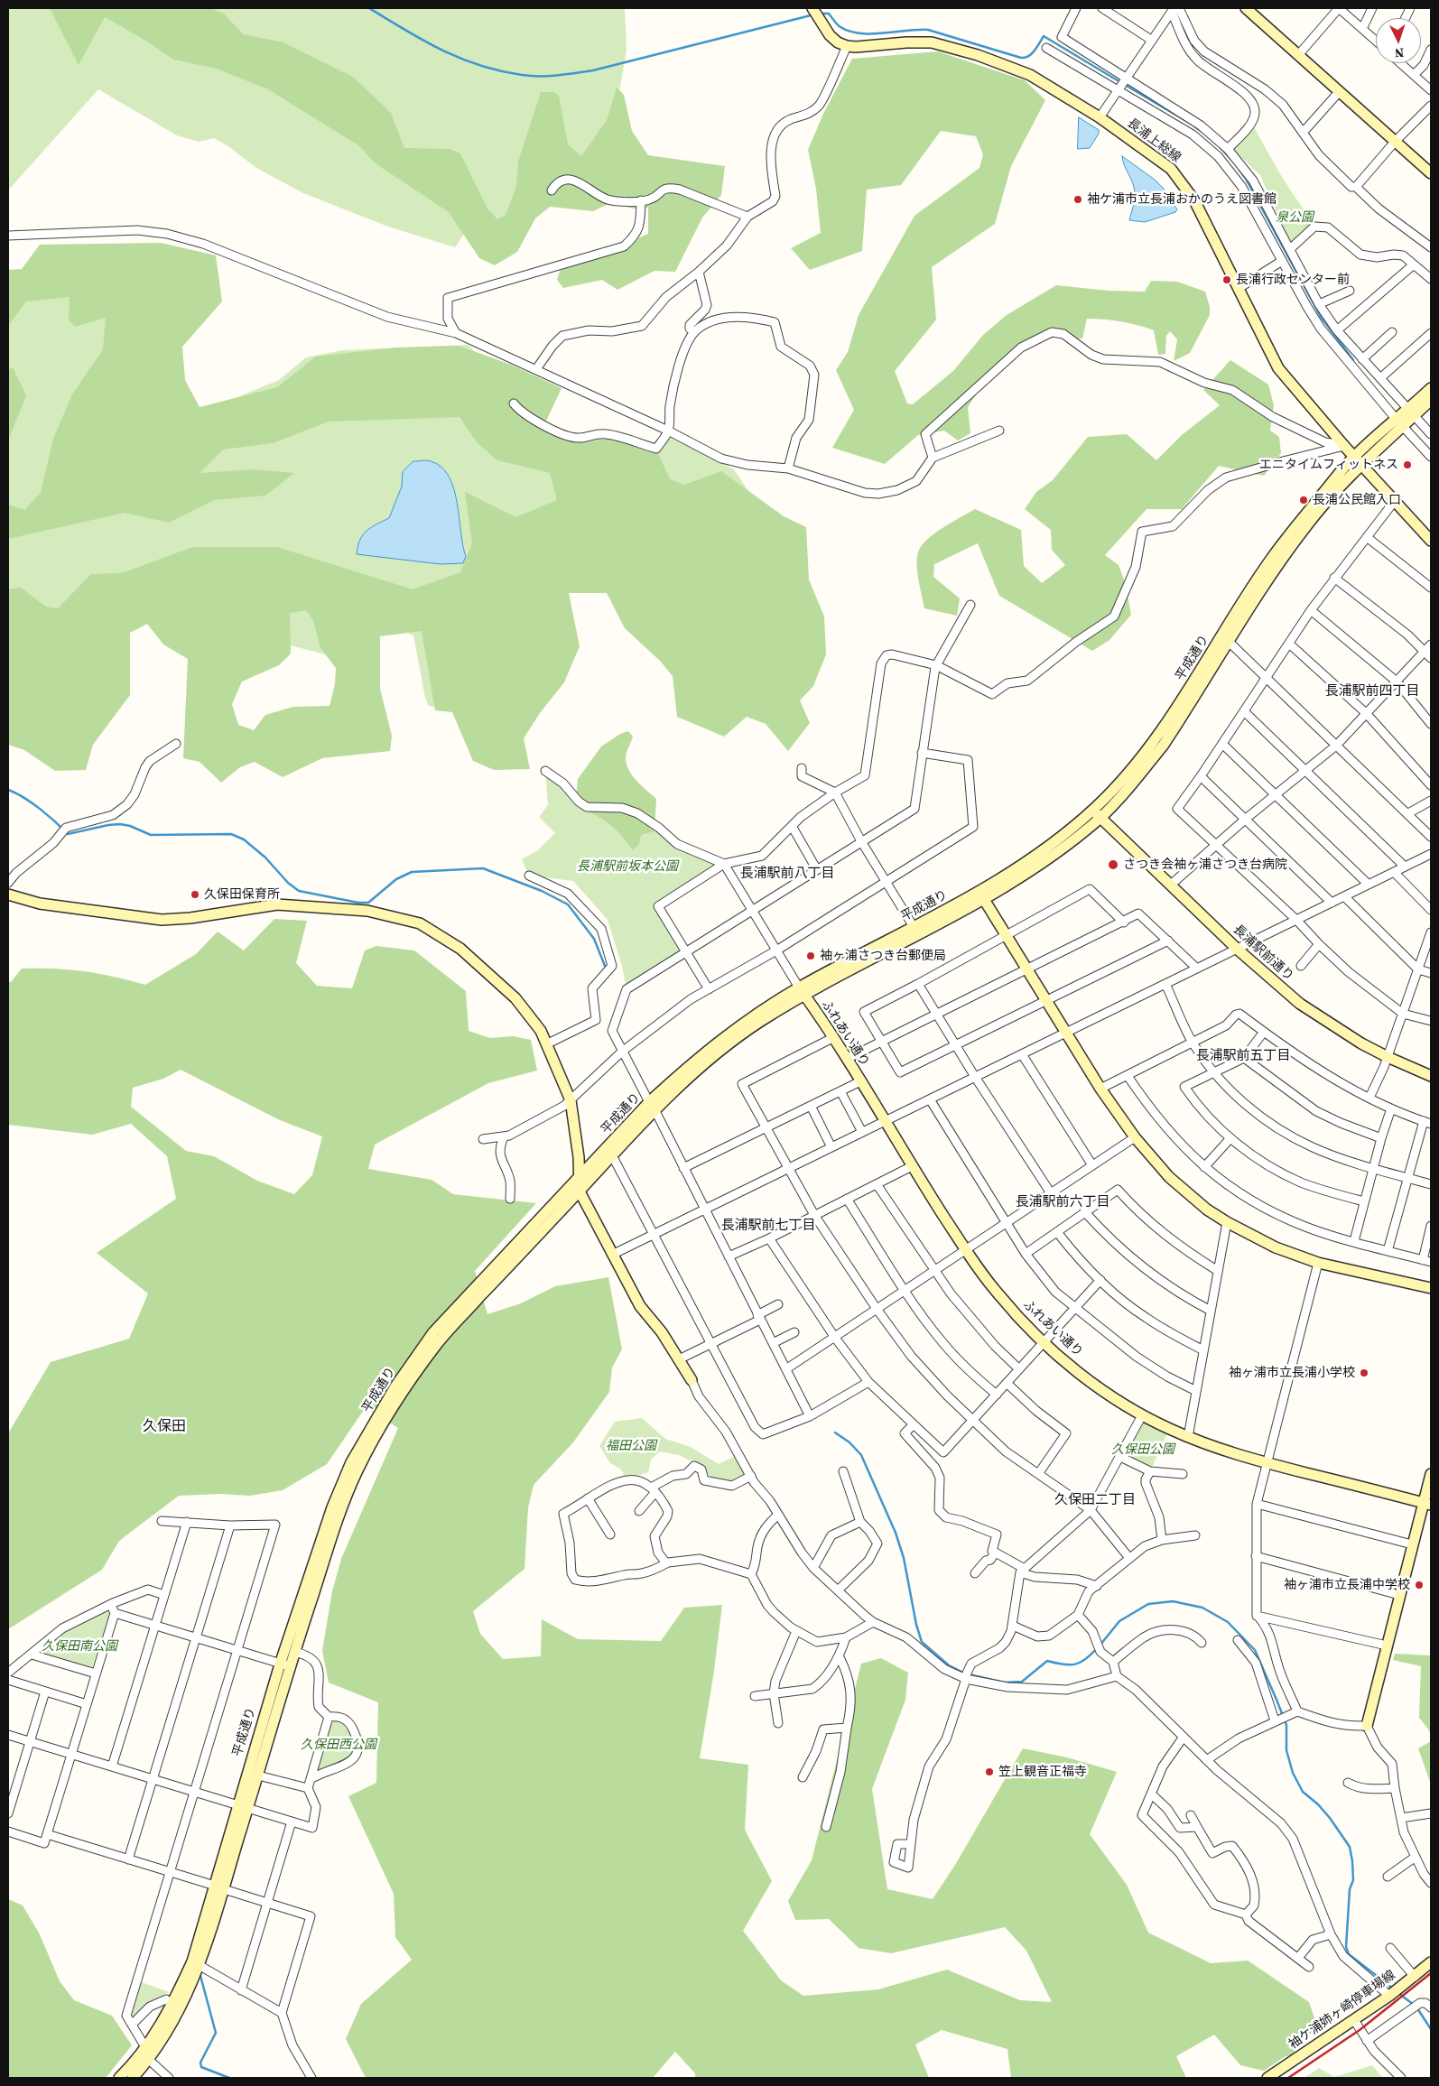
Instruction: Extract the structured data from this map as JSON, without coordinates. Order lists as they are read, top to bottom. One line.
{"streets":{"street":["長浦上総線","平成通り","長浦駅前通り","ふれあい通り","袖ケ浦姉ヶ崎停車場線"]},"crossings":[["長浦上総線","平成通り"],["平成通り","長浦駅前通り"],["平成通り","ふれあい通り"]],"districts":["長浦駅前四丁目","長浦駅前八丁目","長浦駅前五丁目","長浦駅前六丁目","長浦駅前七丁目","久保田","久保田二丁目"],"parks":["泉公園","長浦駅前坂本公園","福田公園","久保田公園","久保田南公園","久保田西公園"],"places":["袖ケ浦市立長浦おかのうえ図書館","長浦行政センター前","エニタイムフィットネス","長浦公民館入口","さつき会袖ヶ浦さつき台病院","久保田保育所","袖ヶ浦さつき台郵便局","袖ヶ浦市立長浦小学校","袖ヶ浦市立長浦中学校","笠上観音正福寺"],"north":"bottom"}
